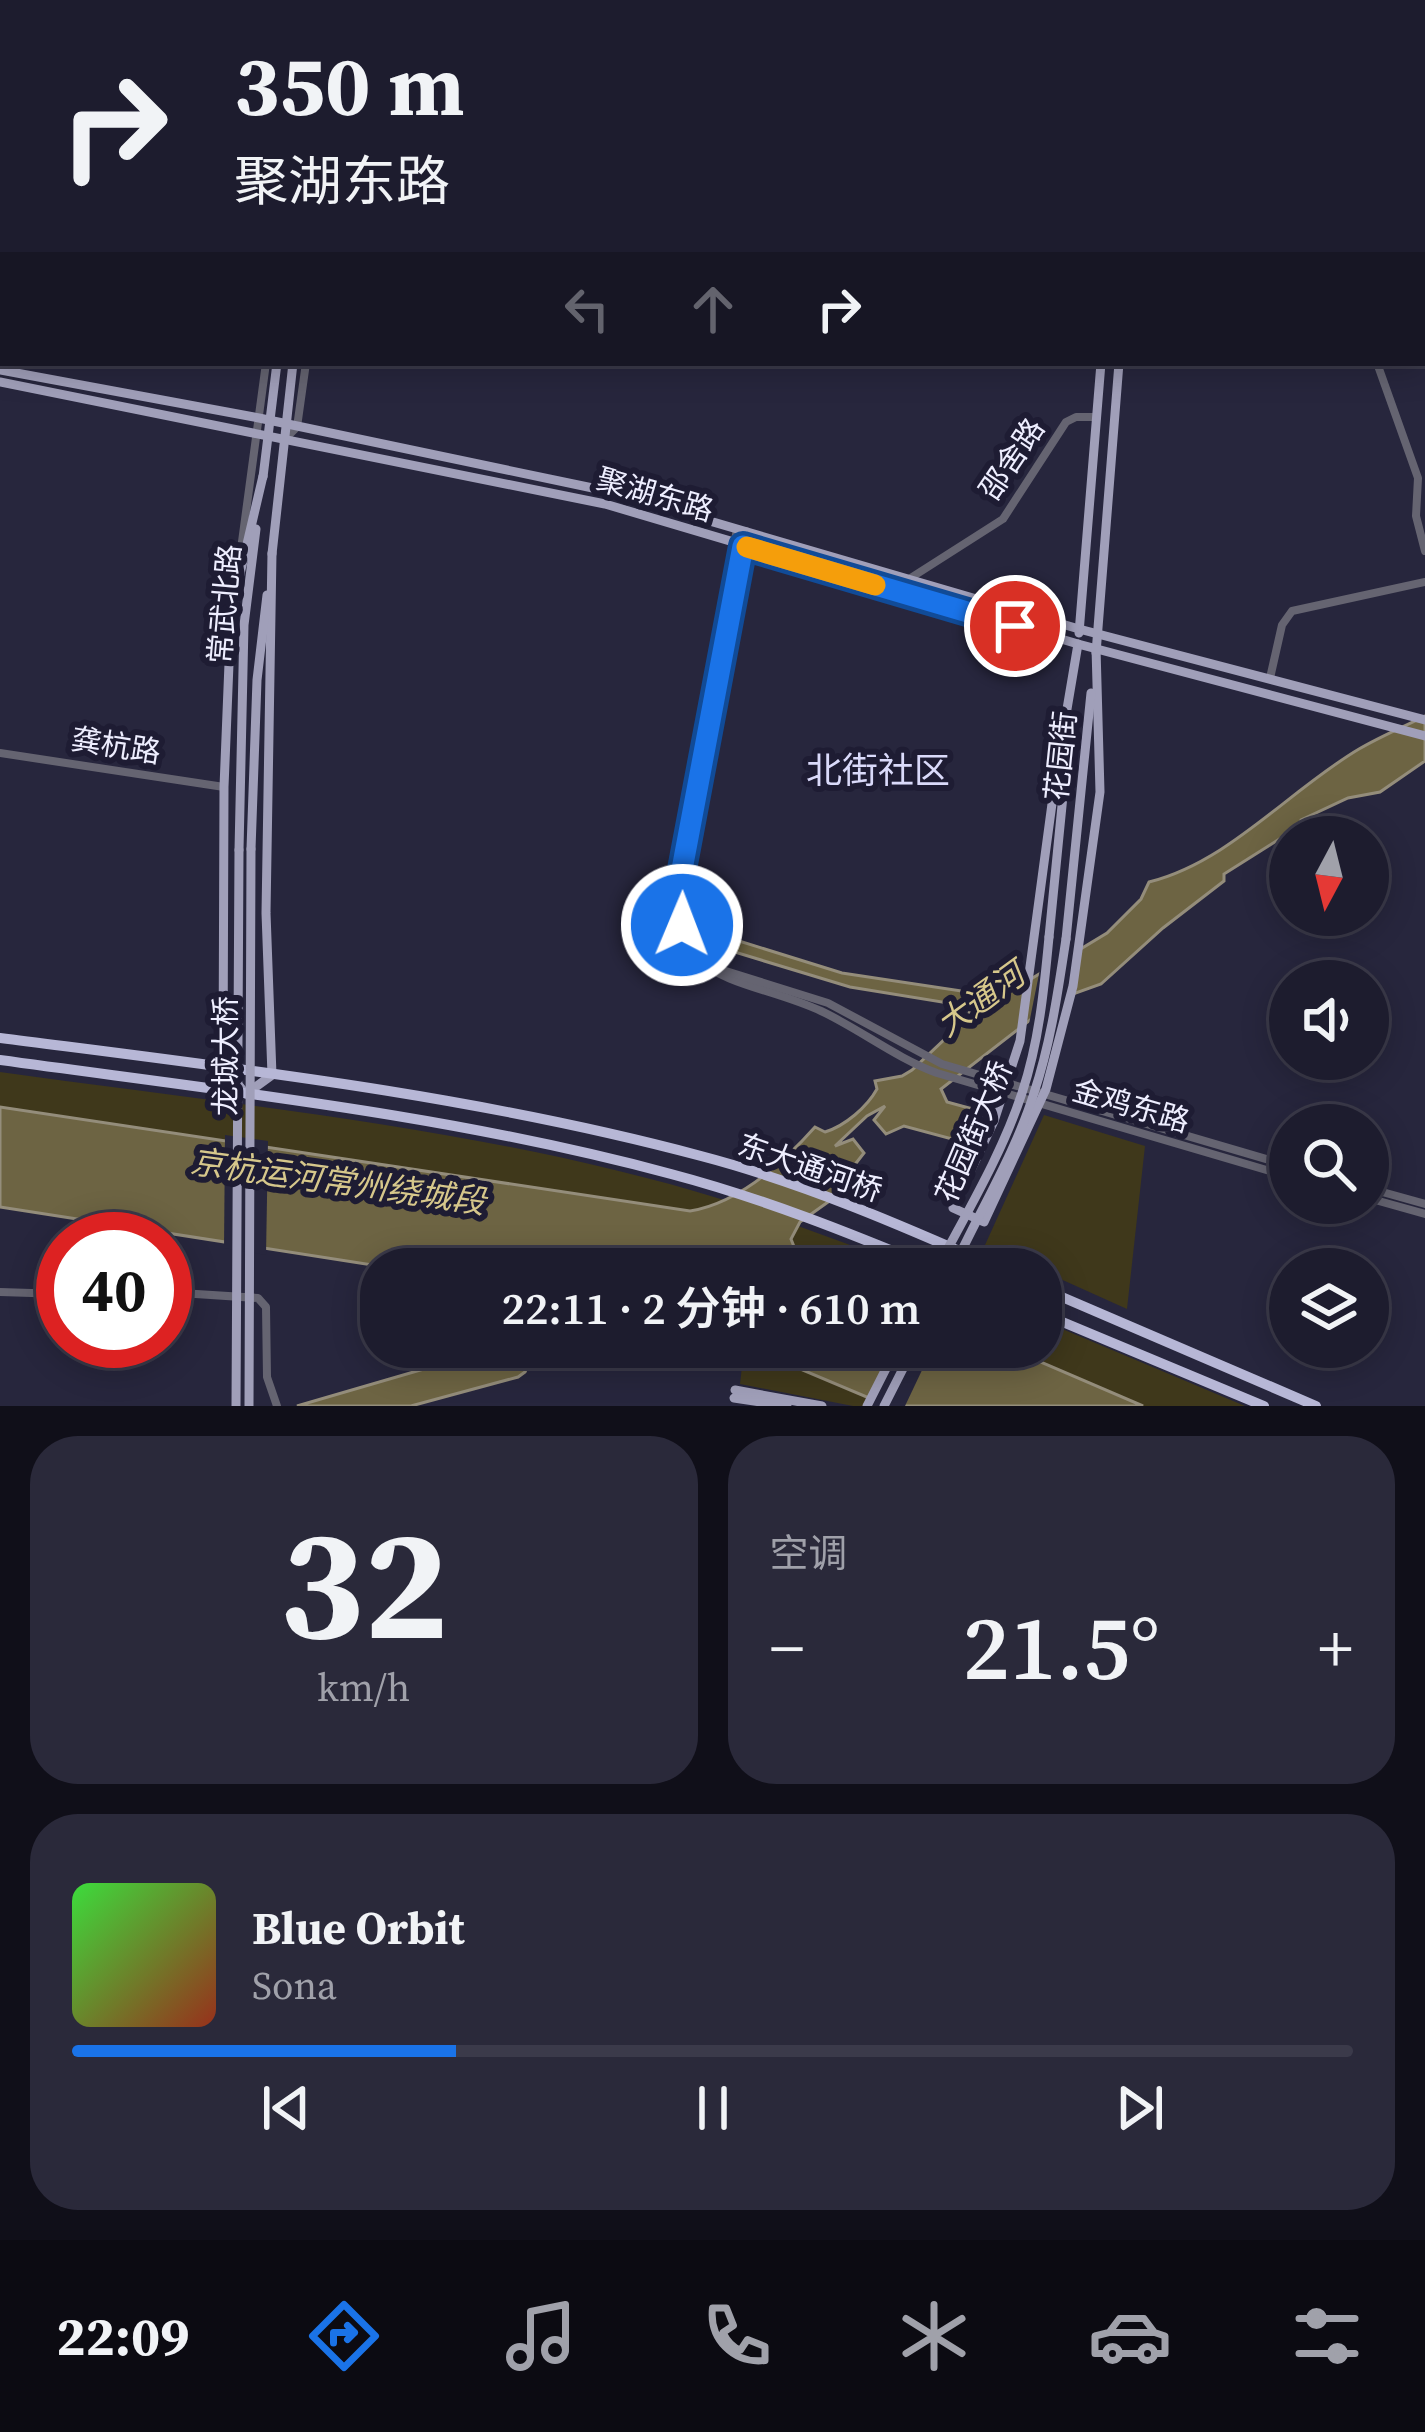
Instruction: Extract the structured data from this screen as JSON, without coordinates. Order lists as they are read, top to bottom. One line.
{"streets":{"highway":["东大通河桥"],"main road":["聚湖东路","常武北路","花园街","龙城大桥","花园街大桥"],"street":["邵舍路","龚杭路","金鸡东路"]},"crossings":[["邵舍路","聚湖东路"],["邵舍路","花园街"],["聚湖东路","常武北路"],["聚湖东路","花园街"],["常武北路","龙城大桥"],["花园街","花园街大桥"]],"districts":["北街社区"],"water":["大通河","京杭运河常州绕城段"],"north":"bottom","page":{"turn":["350 m","聚湖东路"],"limit":"40","trip":"22:11 · 2 分钟 · 610 m","tile":[["32","km/h"],"空调"],"heat":["−","21.5°","+"],"song":["Blue Orbit","Sona"],"tabs":"22:09"}}
